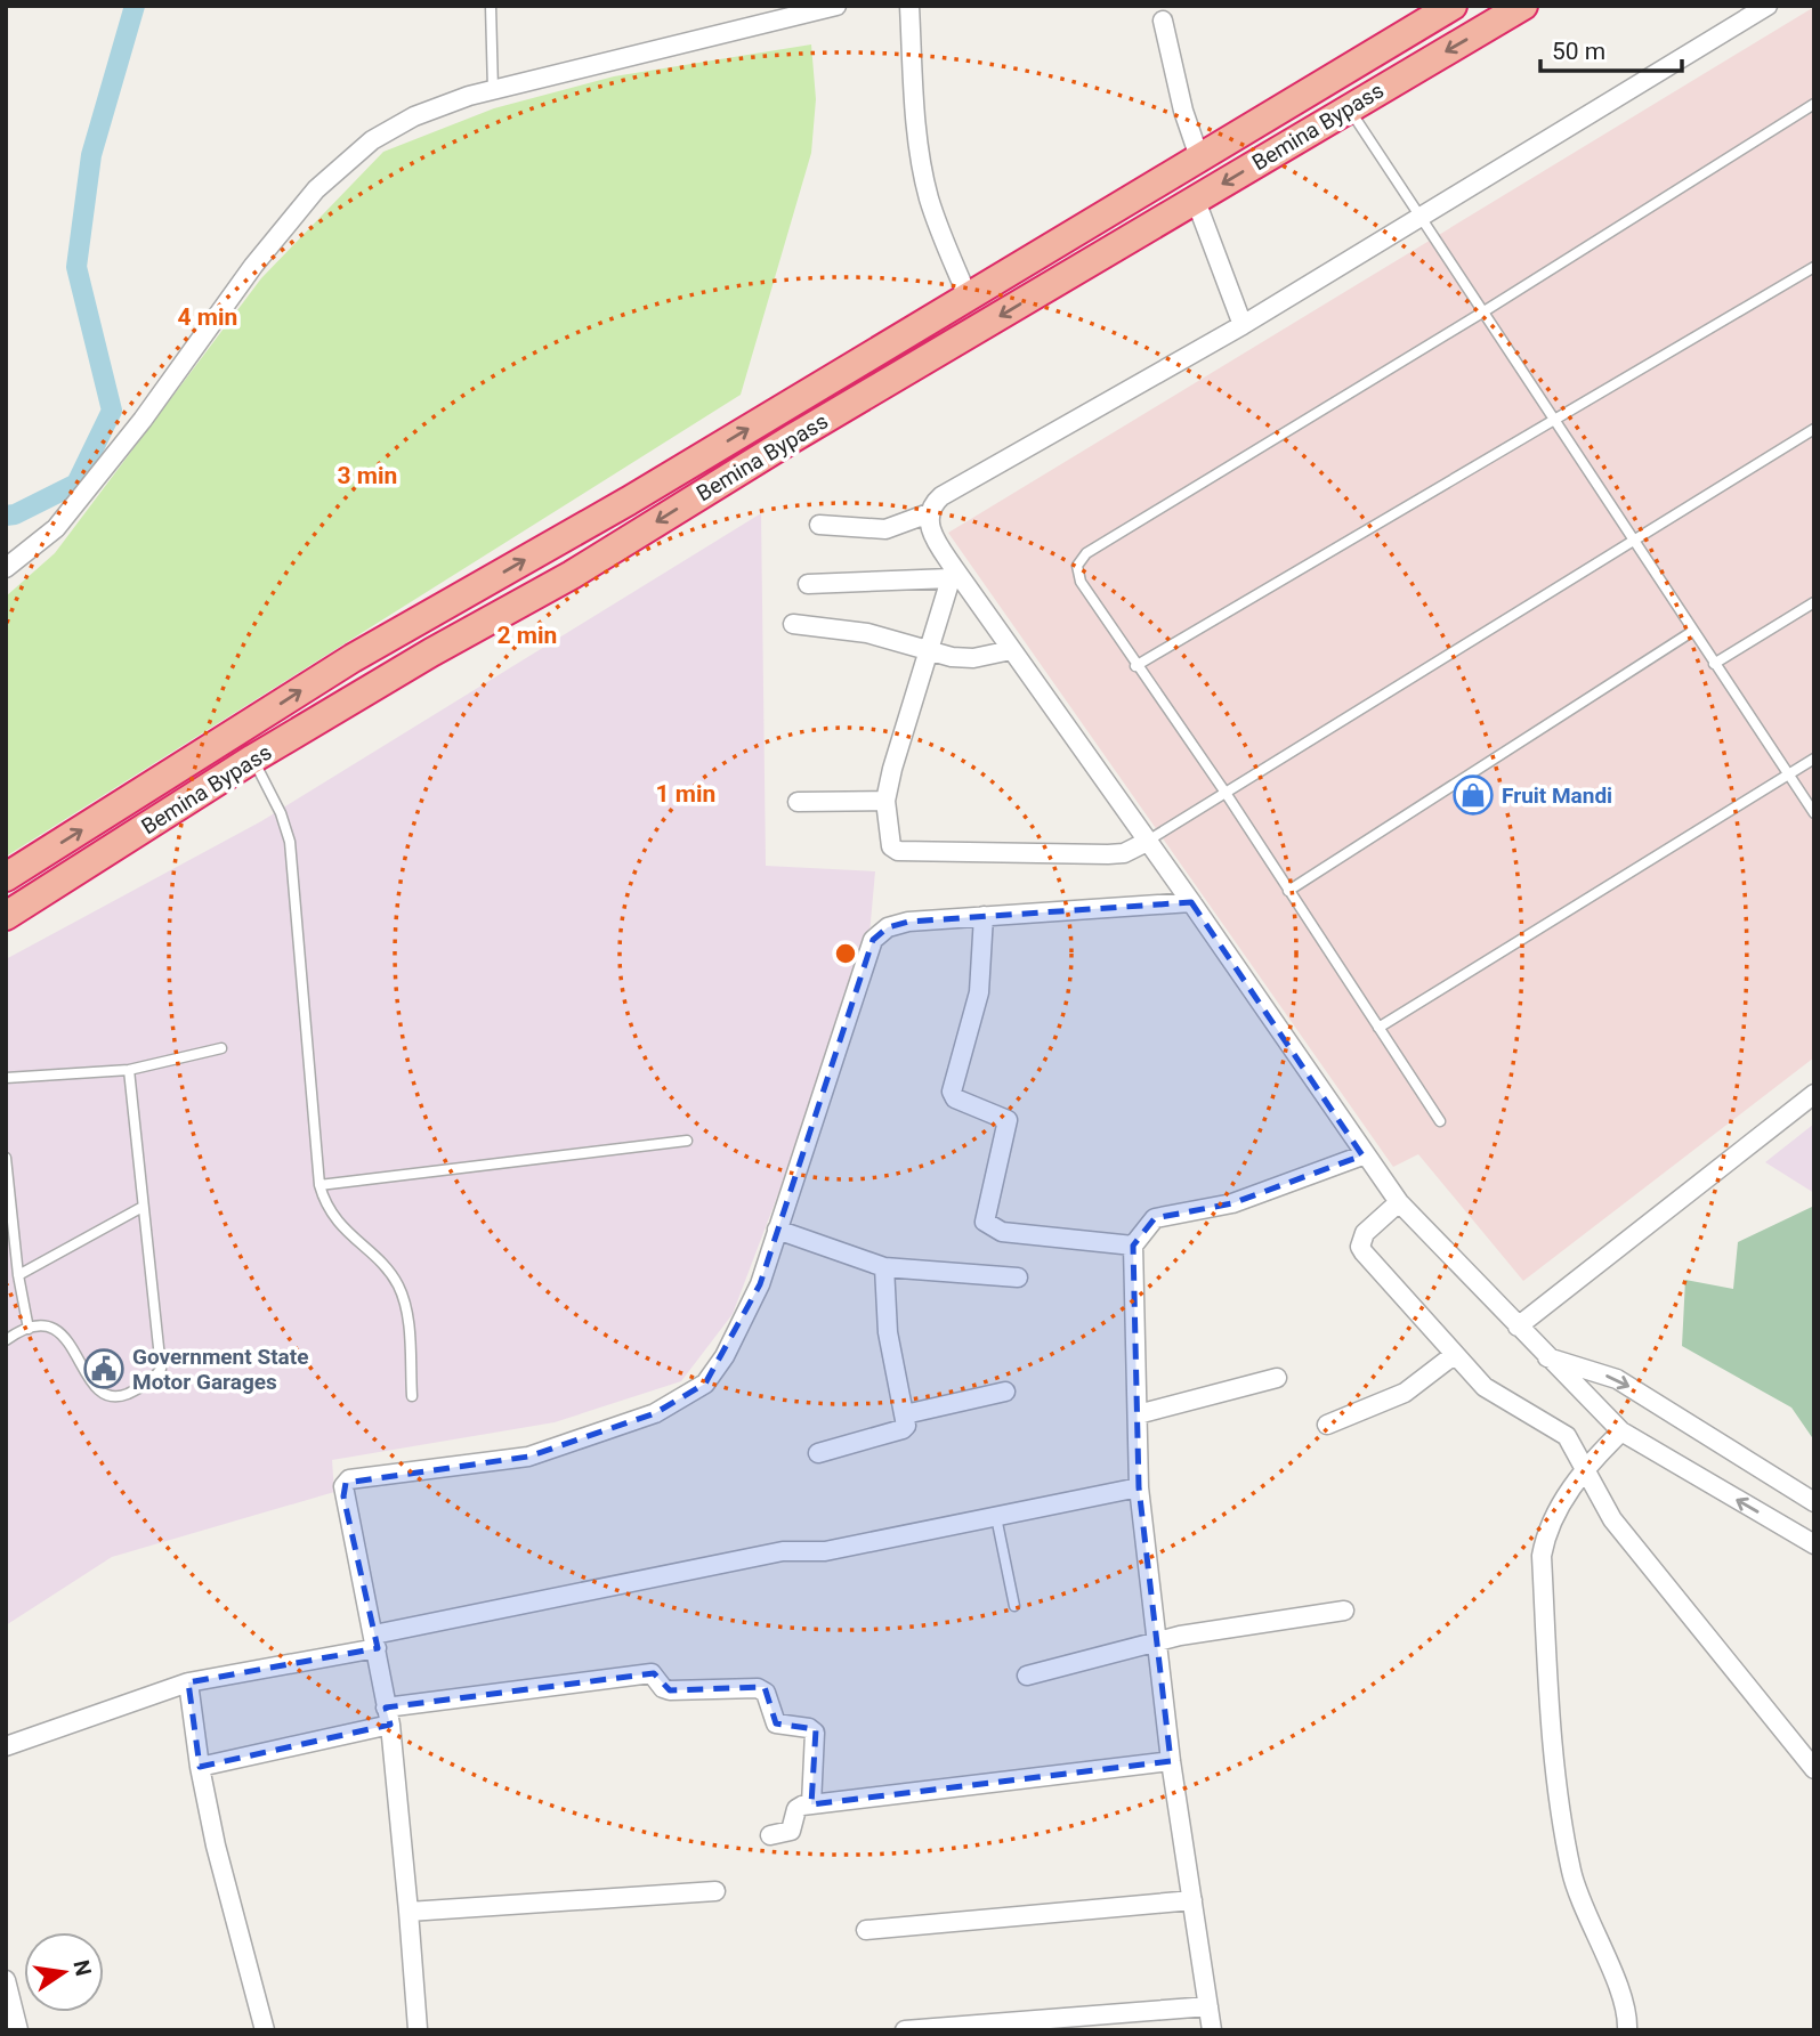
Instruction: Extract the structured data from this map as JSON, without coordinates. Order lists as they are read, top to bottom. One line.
{"streets":{"highway":["Bemina Bypass"]},"places":{"shop":["Fruit Mandi"],"public building":["Government State Motor Garages"]},"scale_bar":"50 m","north":"right","rings":["4 min","3 min","2 min","1 min"]}
